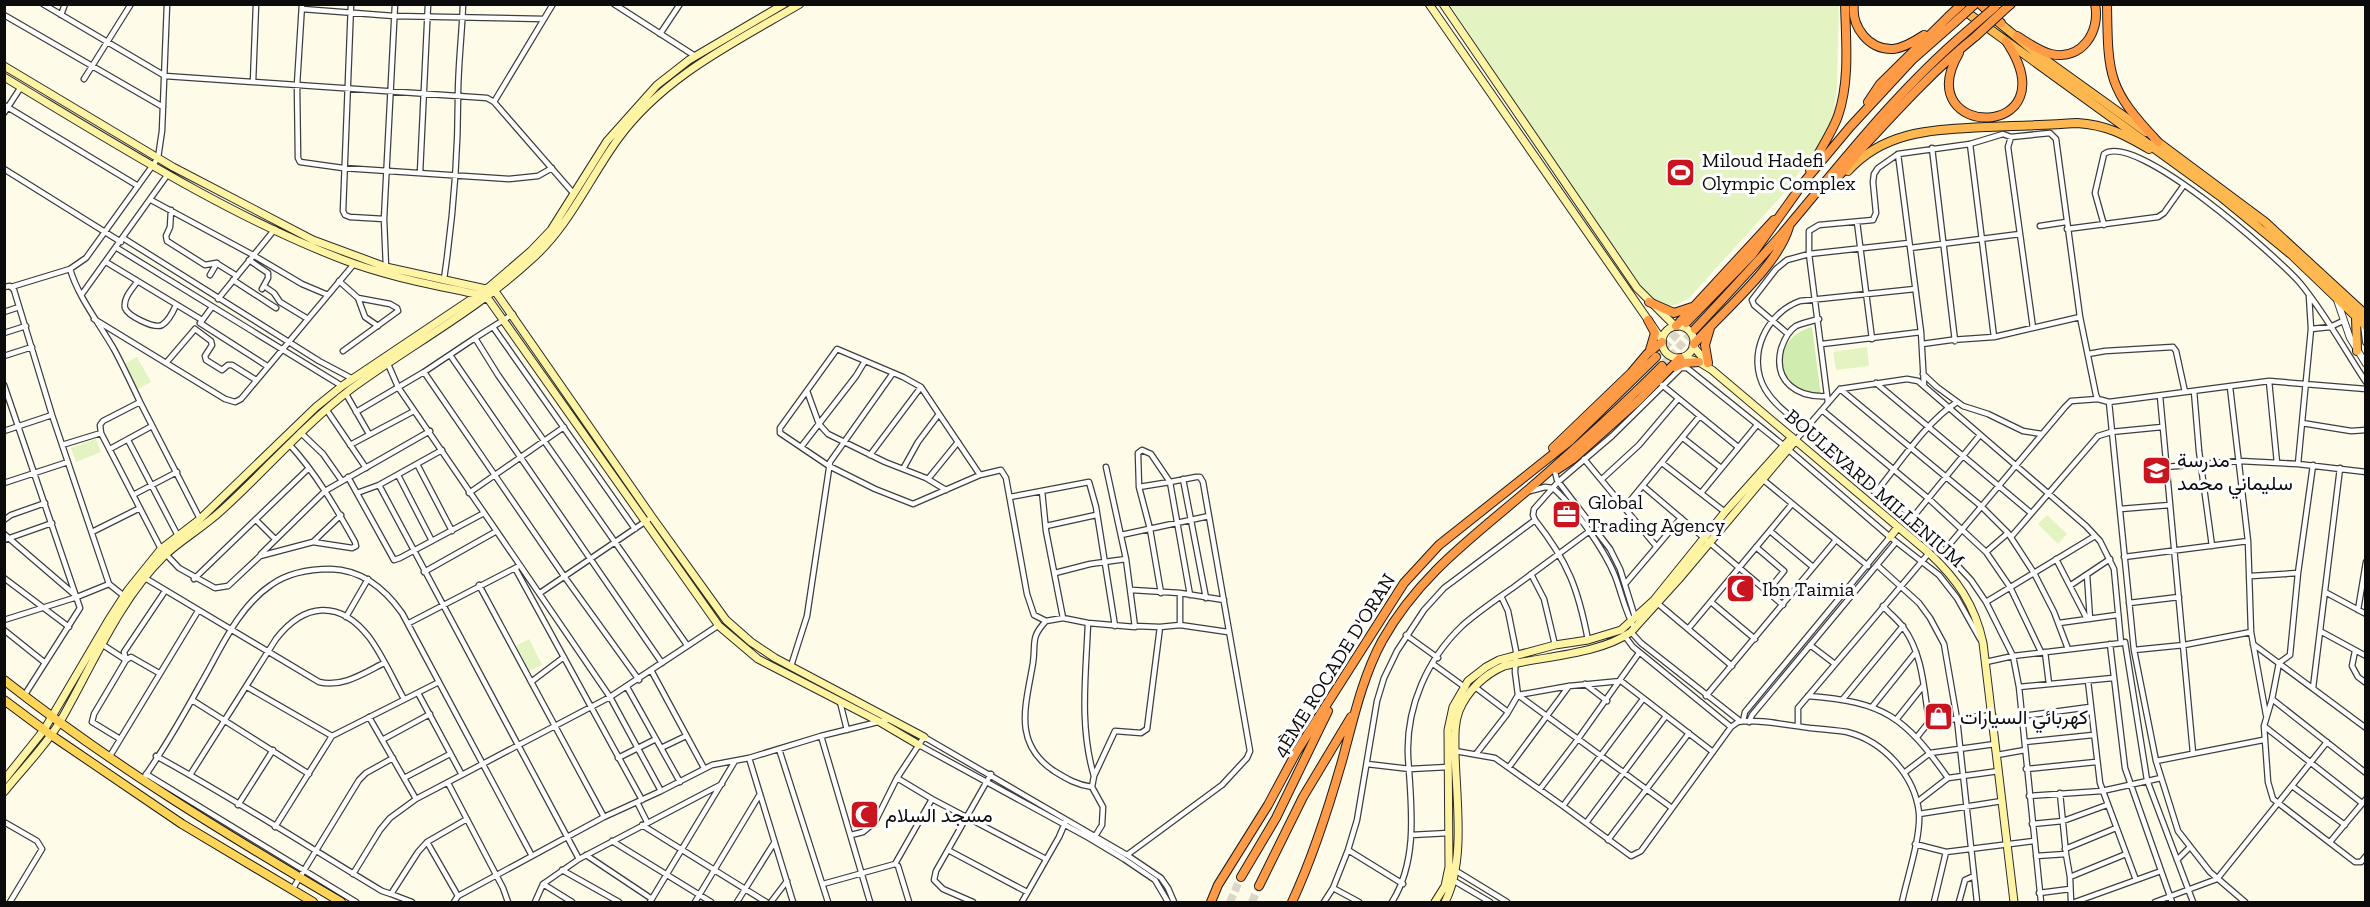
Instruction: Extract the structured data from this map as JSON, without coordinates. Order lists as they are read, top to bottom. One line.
{"streets":{"highway":["4ÈME ROCADE D'ORAN"],"main road":["BOULEVARD MILLENIUM"]},"places":{"sports":["Miloud Hadefi Olympic Complex"],"school or university":["مدرسة سليماني محمد"],"office":["Global Trading Agency"],"mosque":["Ibn Taimia","مسجد السلام"],"shop":["كهربائي السيارات"]}}
